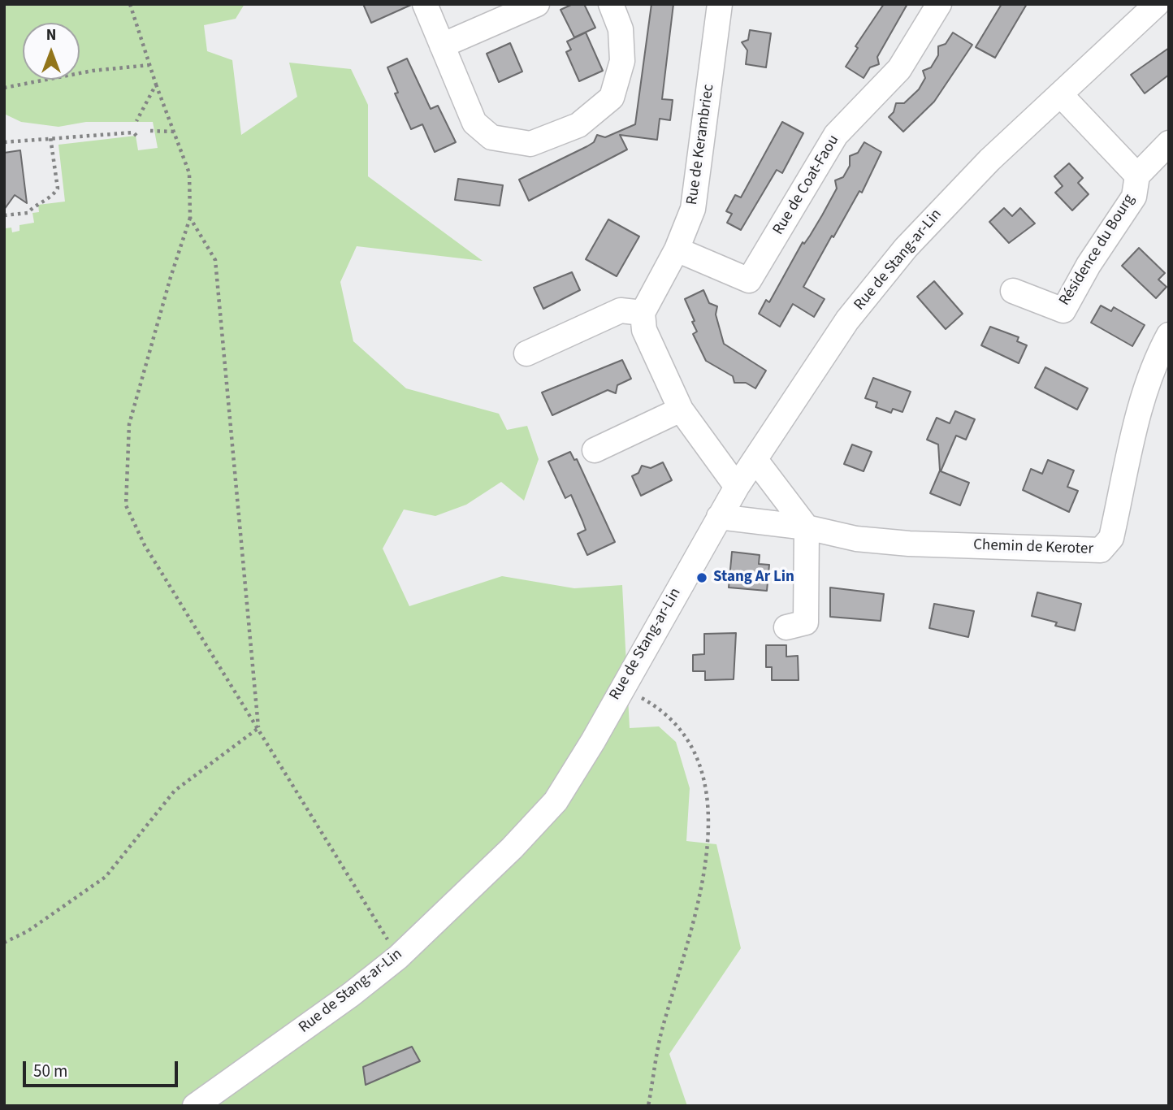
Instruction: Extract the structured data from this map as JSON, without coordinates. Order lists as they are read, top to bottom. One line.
{"streets":{"street":["Rue de Kerambriec","Rue de Coat-Faou","Résidence du Bourg","Rue de Stang-ar-Lin","Chemin de Keroter"]},"crossings":[["Rue de Kerambriec","Rue de Coat-Faou"],["Résidence du Bourg","Rue de Stang-ar-Lin"],["Rue de Stang-ar-Lin","Chemin de Keroter"]],"places":["Stang Ar Lin"],"scale_bar":"50 m","north":"top"}
